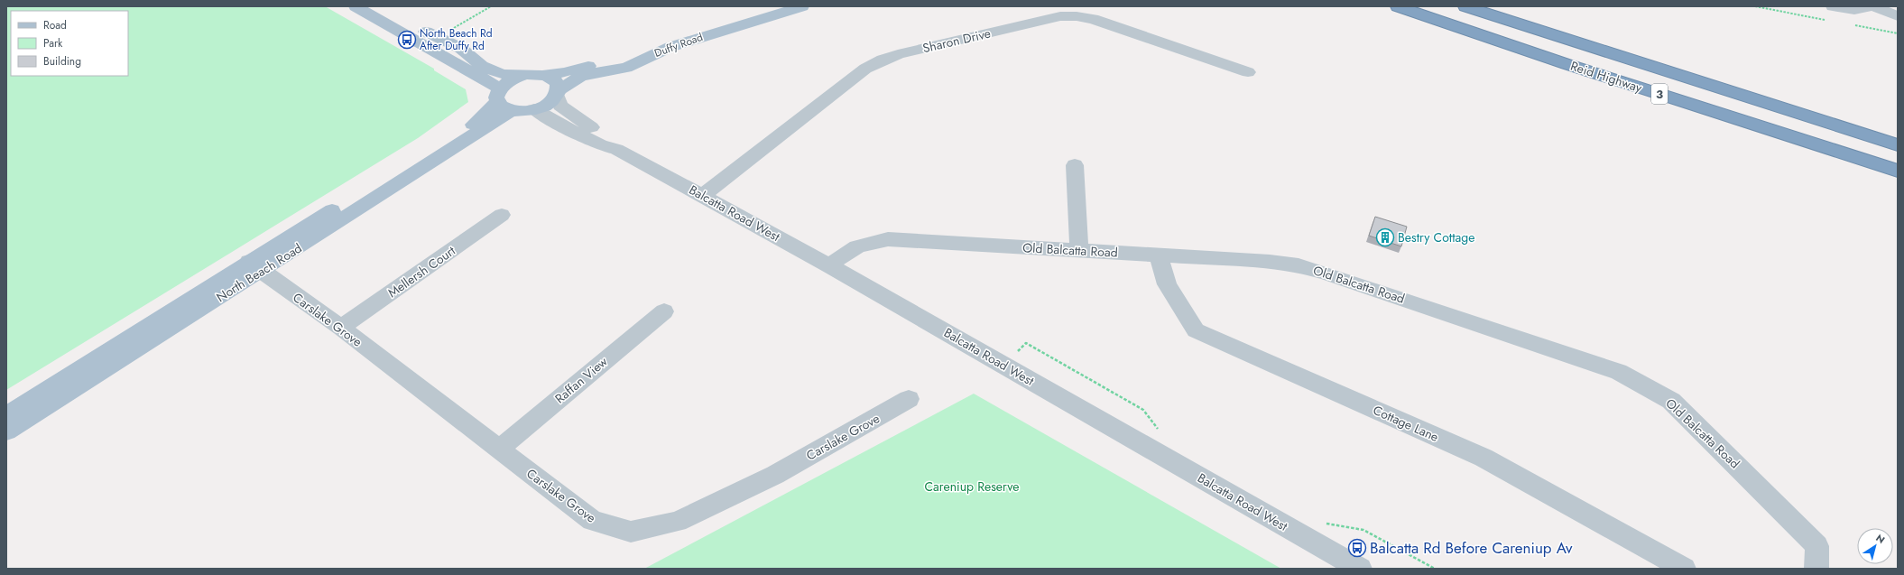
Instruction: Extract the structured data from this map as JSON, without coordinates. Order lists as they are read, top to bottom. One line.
{"streets":{"highway":["Reid Highway","3"],"main road":["Duffy Road","North Beach Road"],"street":["Sharon Drive","Balcatta Road West","Old Balcatta Road","Mellersh Court","Carslake Grove","Raffan View","Cottage Lane"]},"crossings":[["Sharon Drive","Balcatta Road West"],["Duffy Road","Balcatta Road West"],["Duffy Road","North Beach Road"],["Balcatta Road West","Old Balcatta Road"],["Old Balcatta Road","Cottage Lane"],["Mellersh Court","Carslake Grove"],["North Beach Road","Carslake Grove"],["Carslake Grove","Raffan View"]],"parks":["Careniup Reserve"],"places":{"bus stop":["North Beach Rd After Duffy Rd","Balcatta Rd Before Careniup Av"],"building":["Bestry Cottage"]},"legend":["Road","Park","Building"],"north":"top right"}
